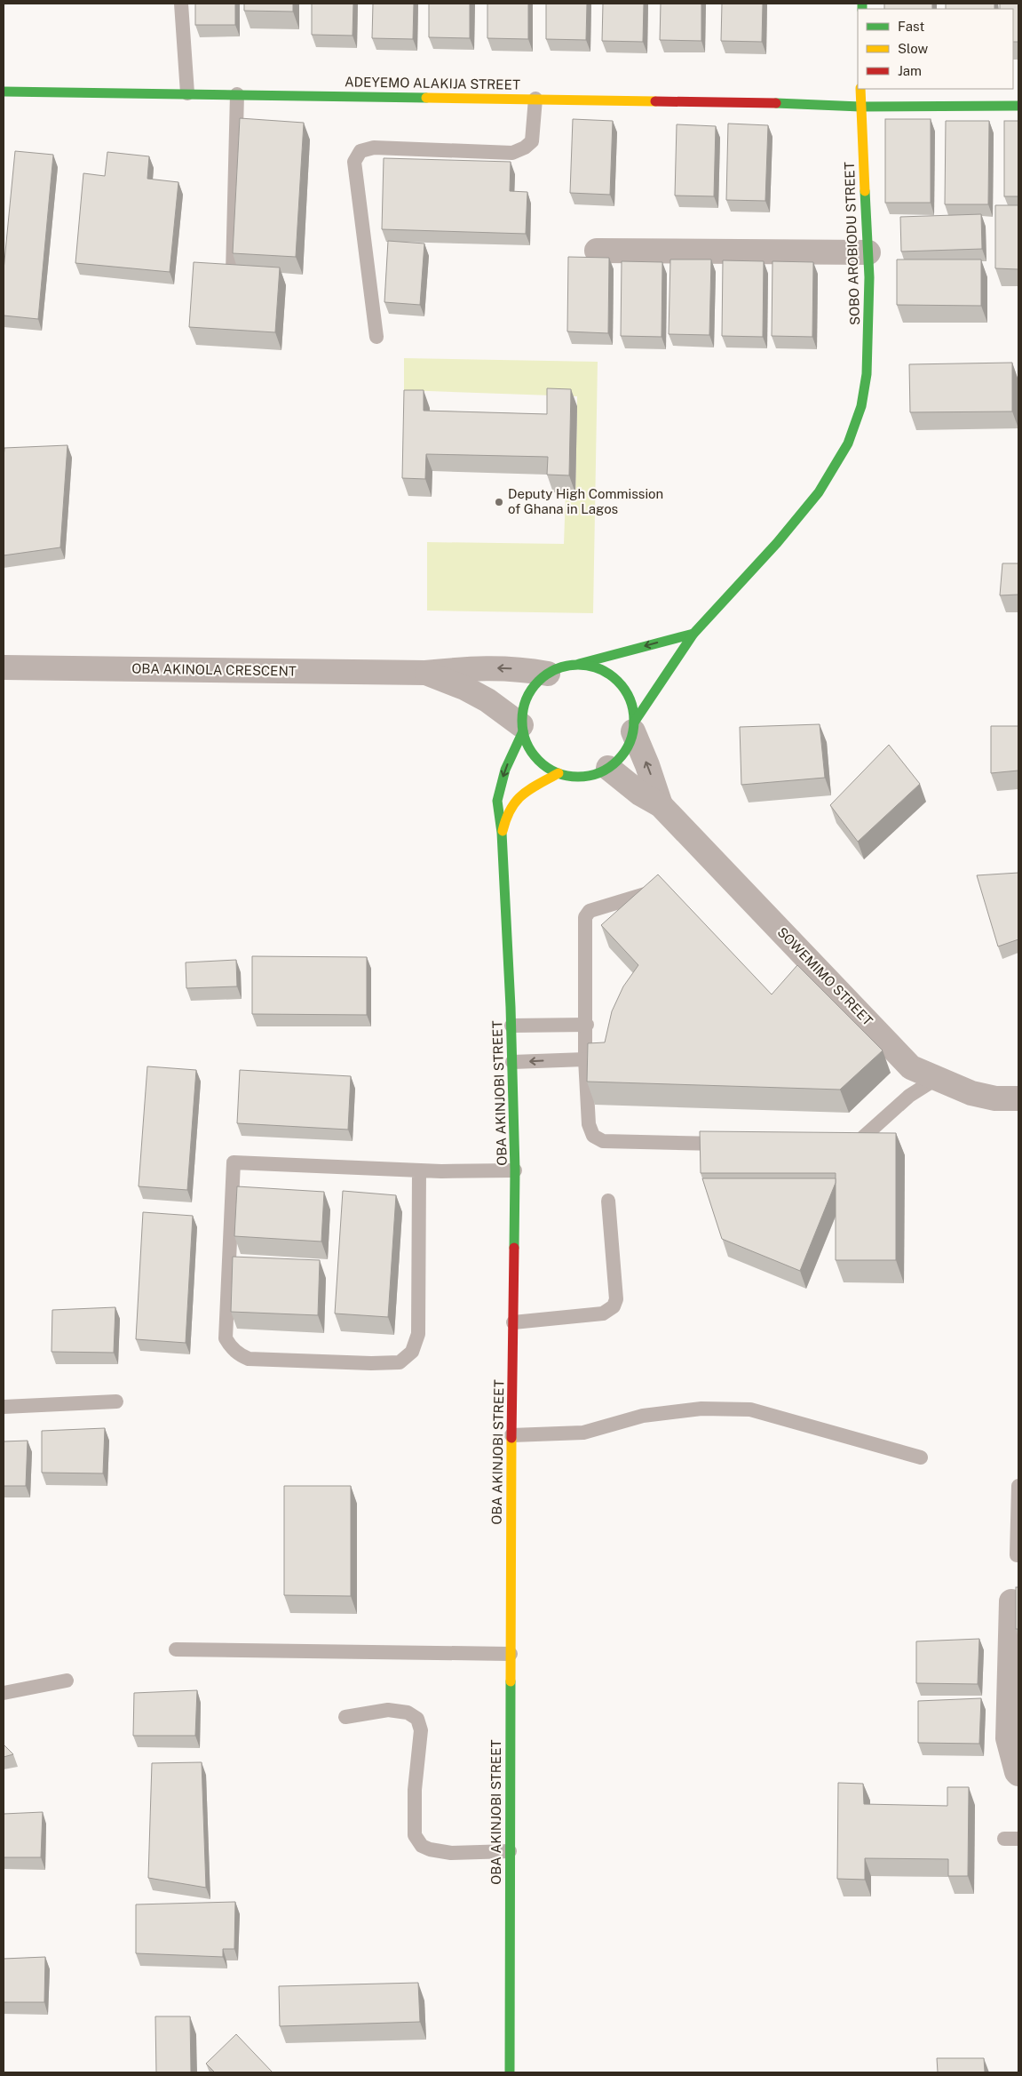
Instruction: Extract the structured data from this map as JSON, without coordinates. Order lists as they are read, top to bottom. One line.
{"streets":{"street":["ADEYEMO ALAKIJA STREET","SOBO AROBIODU STREET","OBA AKINOLA CRESCENT","SOWEMIMO STREET","OBA AKINJOBI STREET"]},"crossings":[["ADEYEMO ALAKIJA STREET","SOBO AROBIODU STREET"],["SOBO AROBIODU STREET","OBA AKINOLA CRESCENT"],["SOBO AROBIODU STREET","SOWEMIMO STREET"],["SOBO AROBIODU STREET","OBA AKINJOBI STREET"],["OBA AKINOLA CRESCENT","SOWEMIMO STREET"],["OBA AKINOLA CRESCENT","OBA AKINJOBI STREET"],["SOWEMIMO STREET","OBA AKINJOBI STREET"]],"places":["Deputy High Commission of Ghana in Lagos"],"legend":["Fast","Slow","Jam"]}
